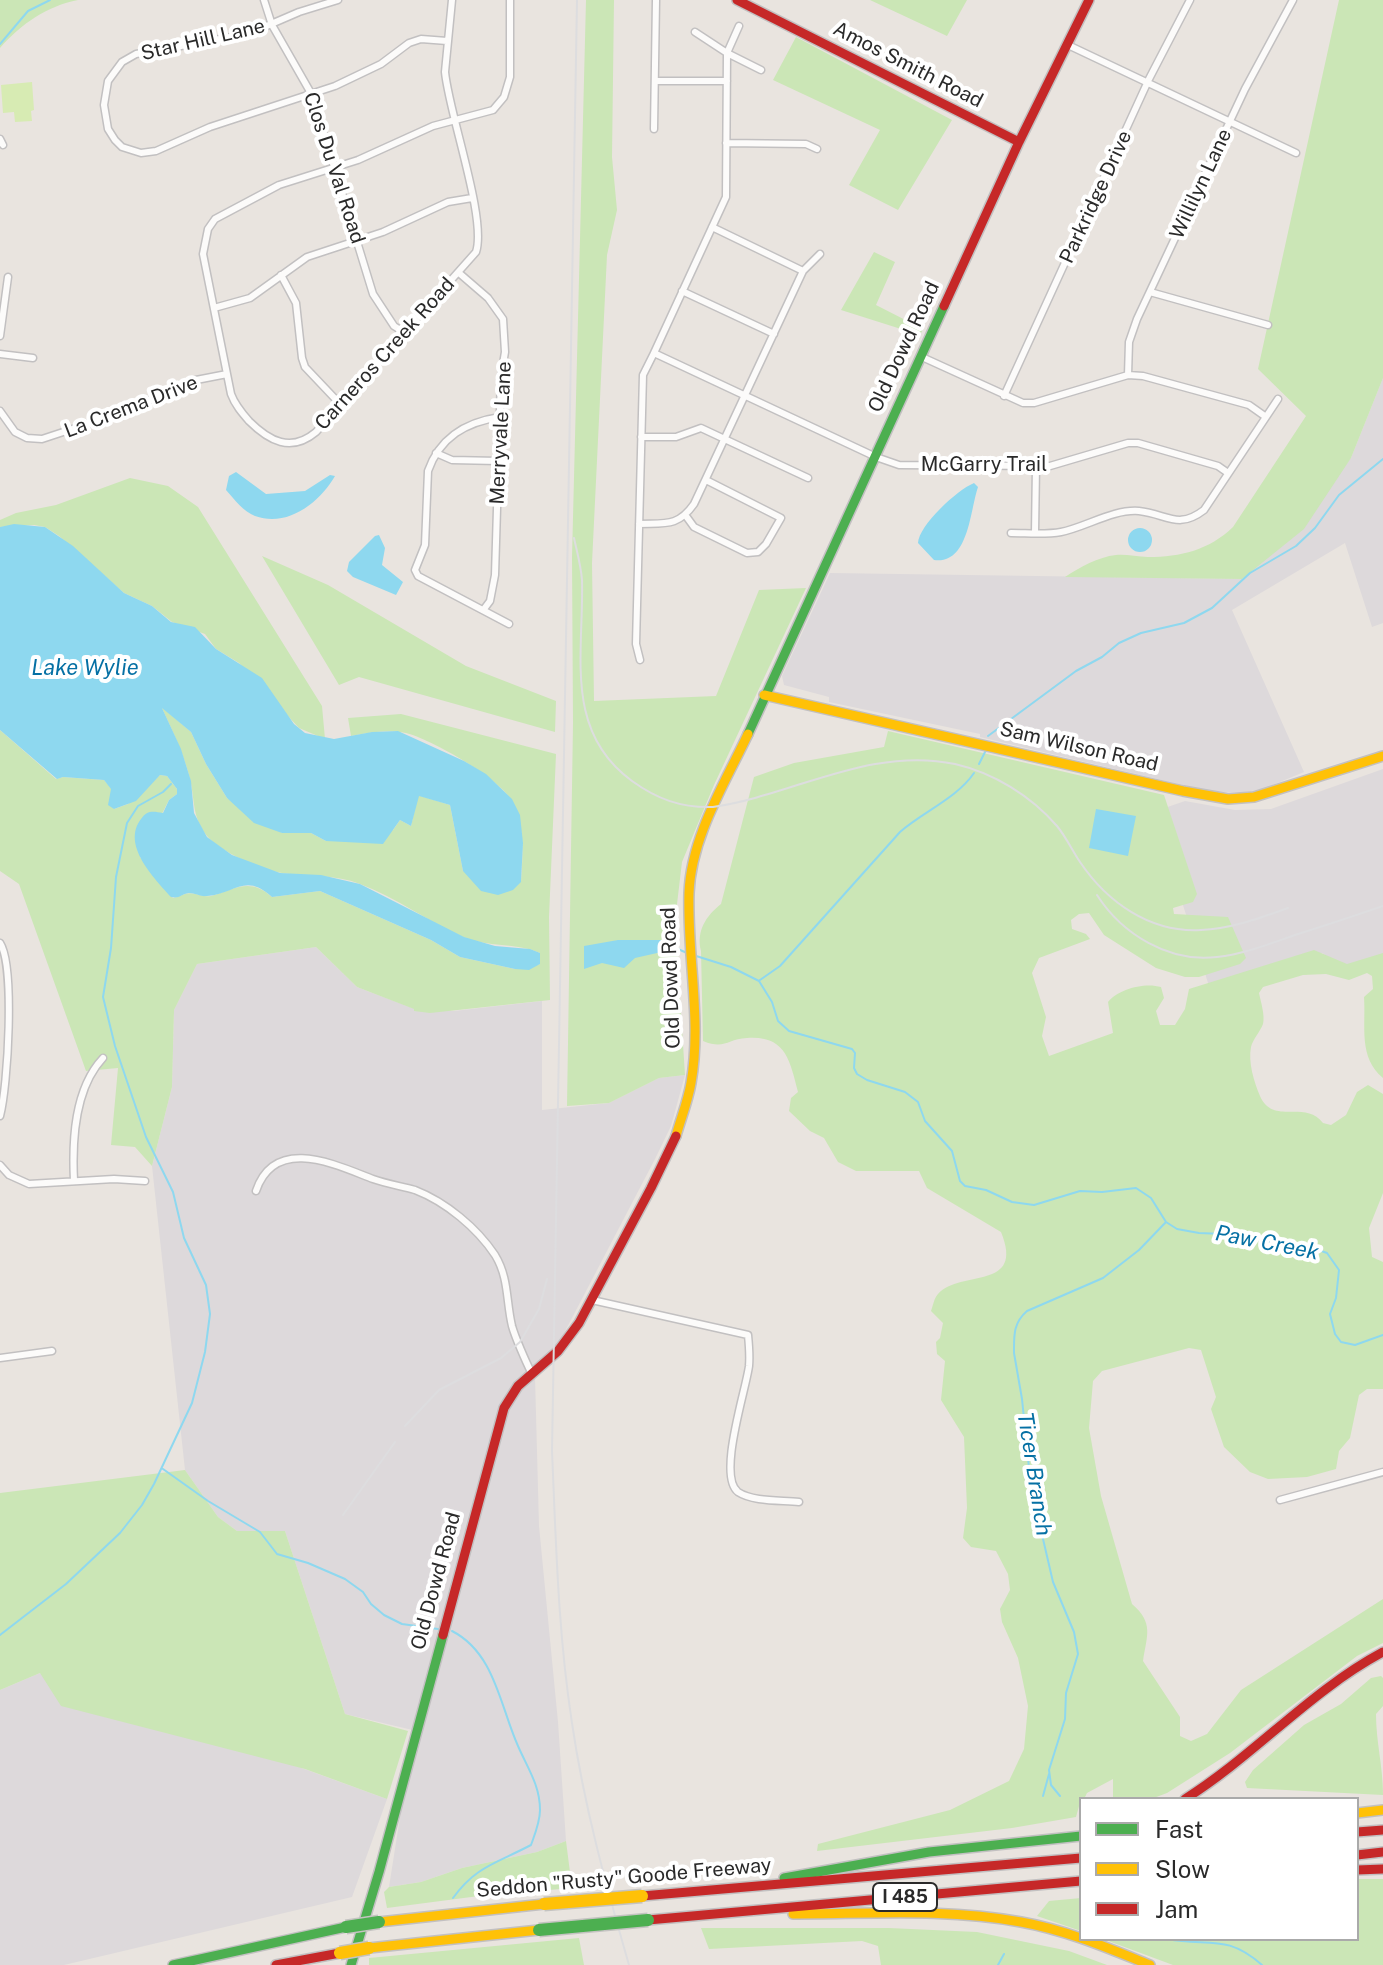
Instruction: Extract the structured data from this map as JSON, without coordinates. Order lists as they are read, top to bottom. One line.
{"streets":{"main road":["Amos Smith Road","Old Dowd Road","Sam Wilson Road","Seddon \"Rusty\" Goode Freeway","I 485"],"street":["Star Hill Lane","Clos Du Val Road","Willilyn Lane","Parkridge Drive","Carneros Creek Road","La Crema Drive","Merryvale Lane","McGarry Trail"]},"crossings":[["Star Hill Lane","Clos Du Val Road"],["Star Hill Lane","Carneros Creek Road"],["Amos Smith Road","Old Dowd Road"],["Clos Du Val Road","Carneros Creek Road"],["Old Dowd Road","McGarry Trail"],["Old Dowd Road","Sam Wilson Road"],["Carneros Creek Road","La Crema Drive"],["Carneros Creek Road","Merryvale Lane"]],"water":["Lake Wylie","Paw Creek","Ticer Branch"],"legend":["Fast","Slow","Jam"]}
